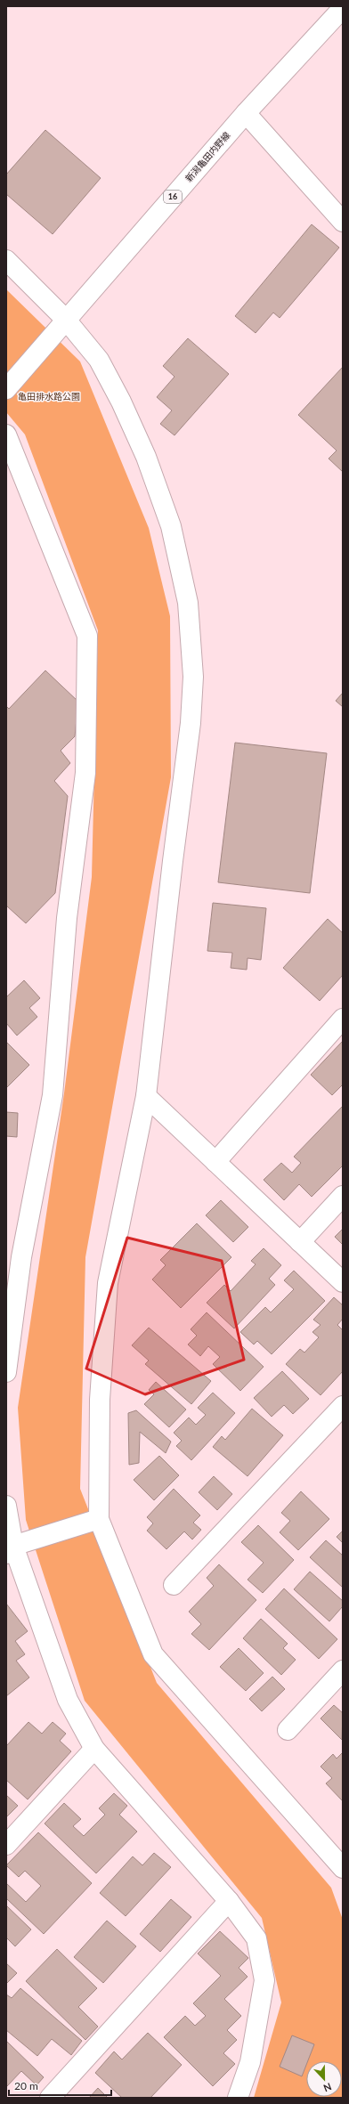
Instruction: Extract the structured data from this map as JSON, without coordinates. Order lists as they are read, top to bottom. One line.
{"streets":{"street":["新潟亀田内野線","16"]},"parks":["亀田排水路公園"],"scale_bar":"20 m","north":"bottom"}
